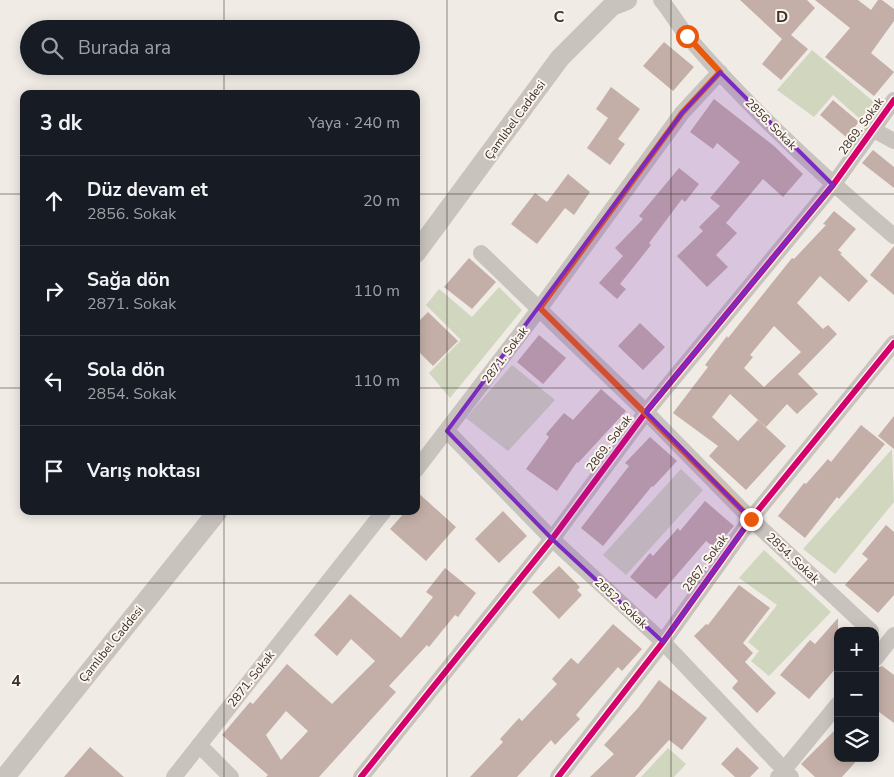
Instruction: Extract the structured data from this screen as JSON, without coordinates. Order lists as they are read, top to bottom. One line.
{"streets":{"street":["Çamlıbel Caddesi","2856. Sokak","2869. Sokak","2871. Sokak","2854. Sokak","2867. Sokak","2852. Sokak"]},"crossings":[["2856. Sokak","2869. Sokak"],["2856. Sokak","2871. Sokak"],["2869. Sokak","2854. Sokak"],["2869. Sokak","2852. Sokak"],["2871. Sokak","2854. Sokak"],["2871. Sokak","2852. Sokak"],["2854. Sokak","2867. Sokak"],["2867. Sokak","2852. Sokak"]],"page":{"search":"Burada ara","heading":["3 dk","Yaya · 240 m"],"list":[["Düz devam et","2856. Sokak","20 m"],["Sağa dön","2871. Sokak","110 m"],["Sola dön","2854. Sokak","110 m"],"Varış noktası"],"map_buttons":["+","−"]},"grid":{"columns":["C","D"],"rows":["4"]}}
